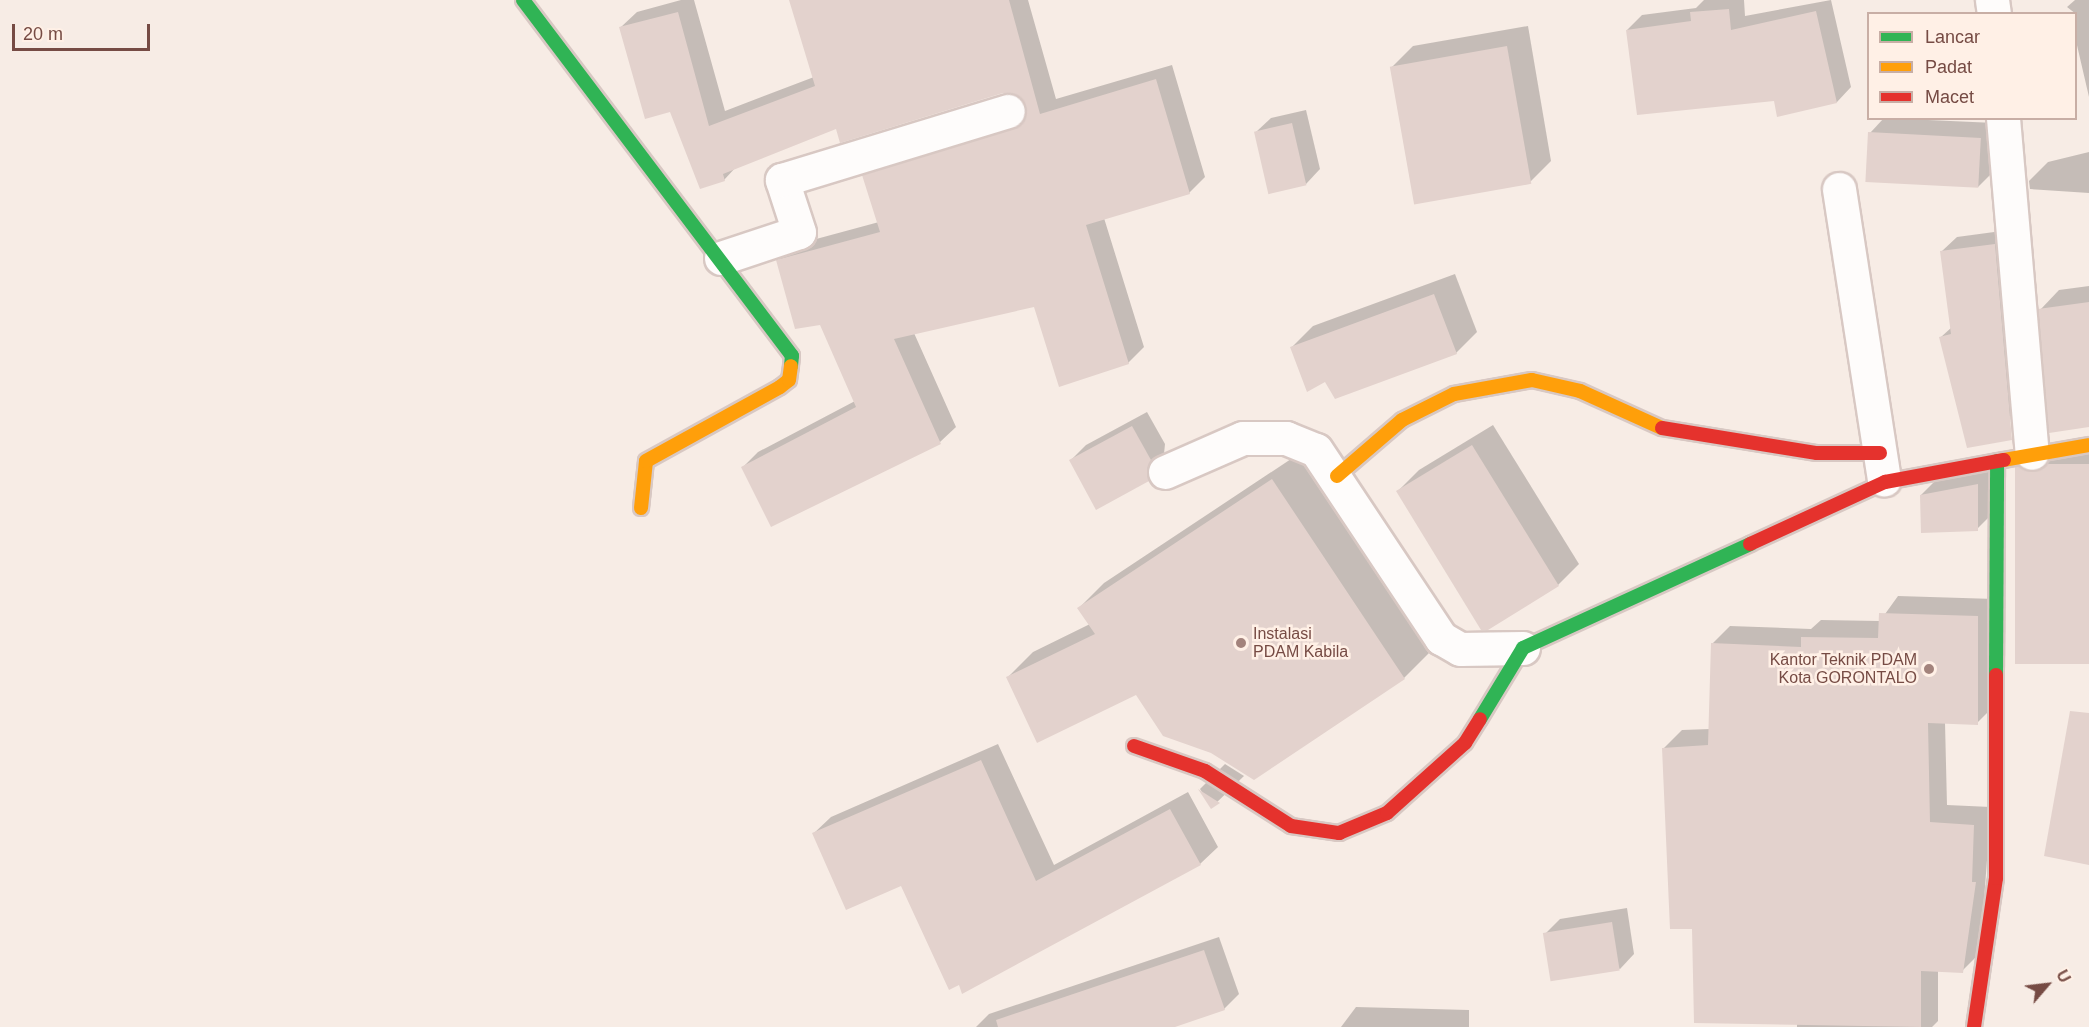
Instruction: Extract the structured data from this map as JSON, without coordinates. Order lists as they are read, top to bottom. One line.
{"places":["Instalasi PDAM Kabila","Kantor Teknik PDAM Kota GORONTALO"],"legend":["Lancar","Padat","Macet"],"scale_bar":"20 m","north":"top right"}
